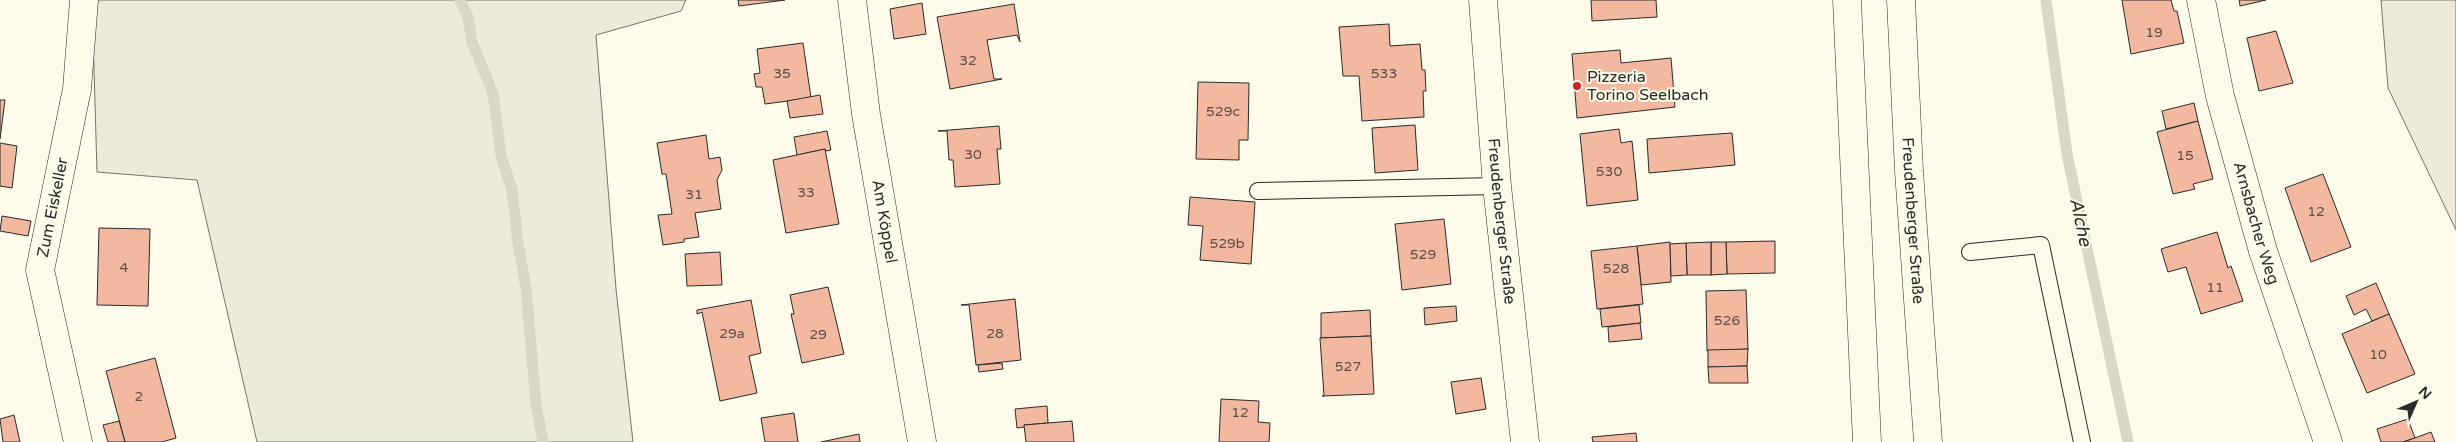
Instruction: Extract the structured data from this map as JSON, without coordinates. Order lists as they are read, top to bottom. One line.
{"streets":{"street":["Zum Eiskeller","Am Köppel","Freudenberger Straße","Arnsbacher Weg"]},"water":["Alche"],"places":["Pizzeria Torino Seelbach"],"house_numbers":["19","32","35","533","529c","30","15","530","33","31","12","529b","529","4","528","11","526","29a","28","29","10","527","2","12"],"north":"top right"}
